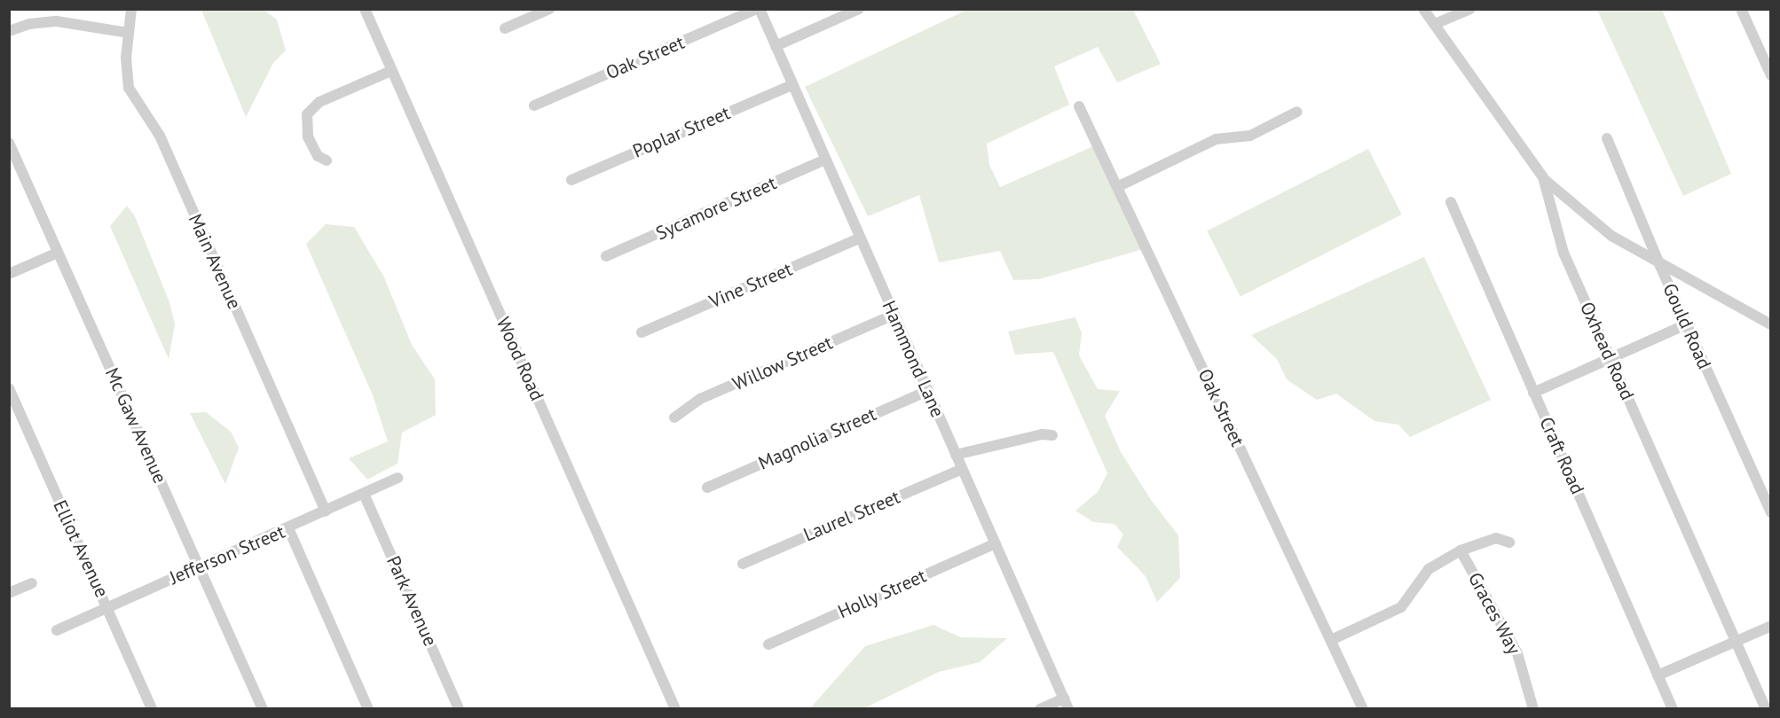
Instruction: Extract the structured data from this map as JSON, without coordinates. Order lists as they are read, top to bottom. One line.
{"streets":{"street":["Oak Street","Poplar Street","Sycamore Street","Main Avenue","Vine Street","Gould Road","Oxhead Road","Wood Road","Hammond Lane","Willow Street","Mc Gaw Avenue","Magnolia Street","Craft Road","Laurel Street","Elliot Avenue","Jefferson Street","Holly Street","Park Avenue","Graces Way"]},"crossings":[["Oak Street","Hammond Lane"],["Poplar Street","Hammond Lane"],["Sycamore Street","Hammond Lane"],["Main Avenue","Jefferson Street"],["Vine Street","Hammond Lane"],["Hammond Lane","Willow Street"],["Hammond Lane","Magnolia Street"],["Hammond Lane","Laurel Street"],["Hammond Lane","Holly Street"],["Mc Gaw Avenue","Jefferson Street"],["Elliot Avenue","Jefferson Street"],["Jefferson Street","Park Avenue"]]}
